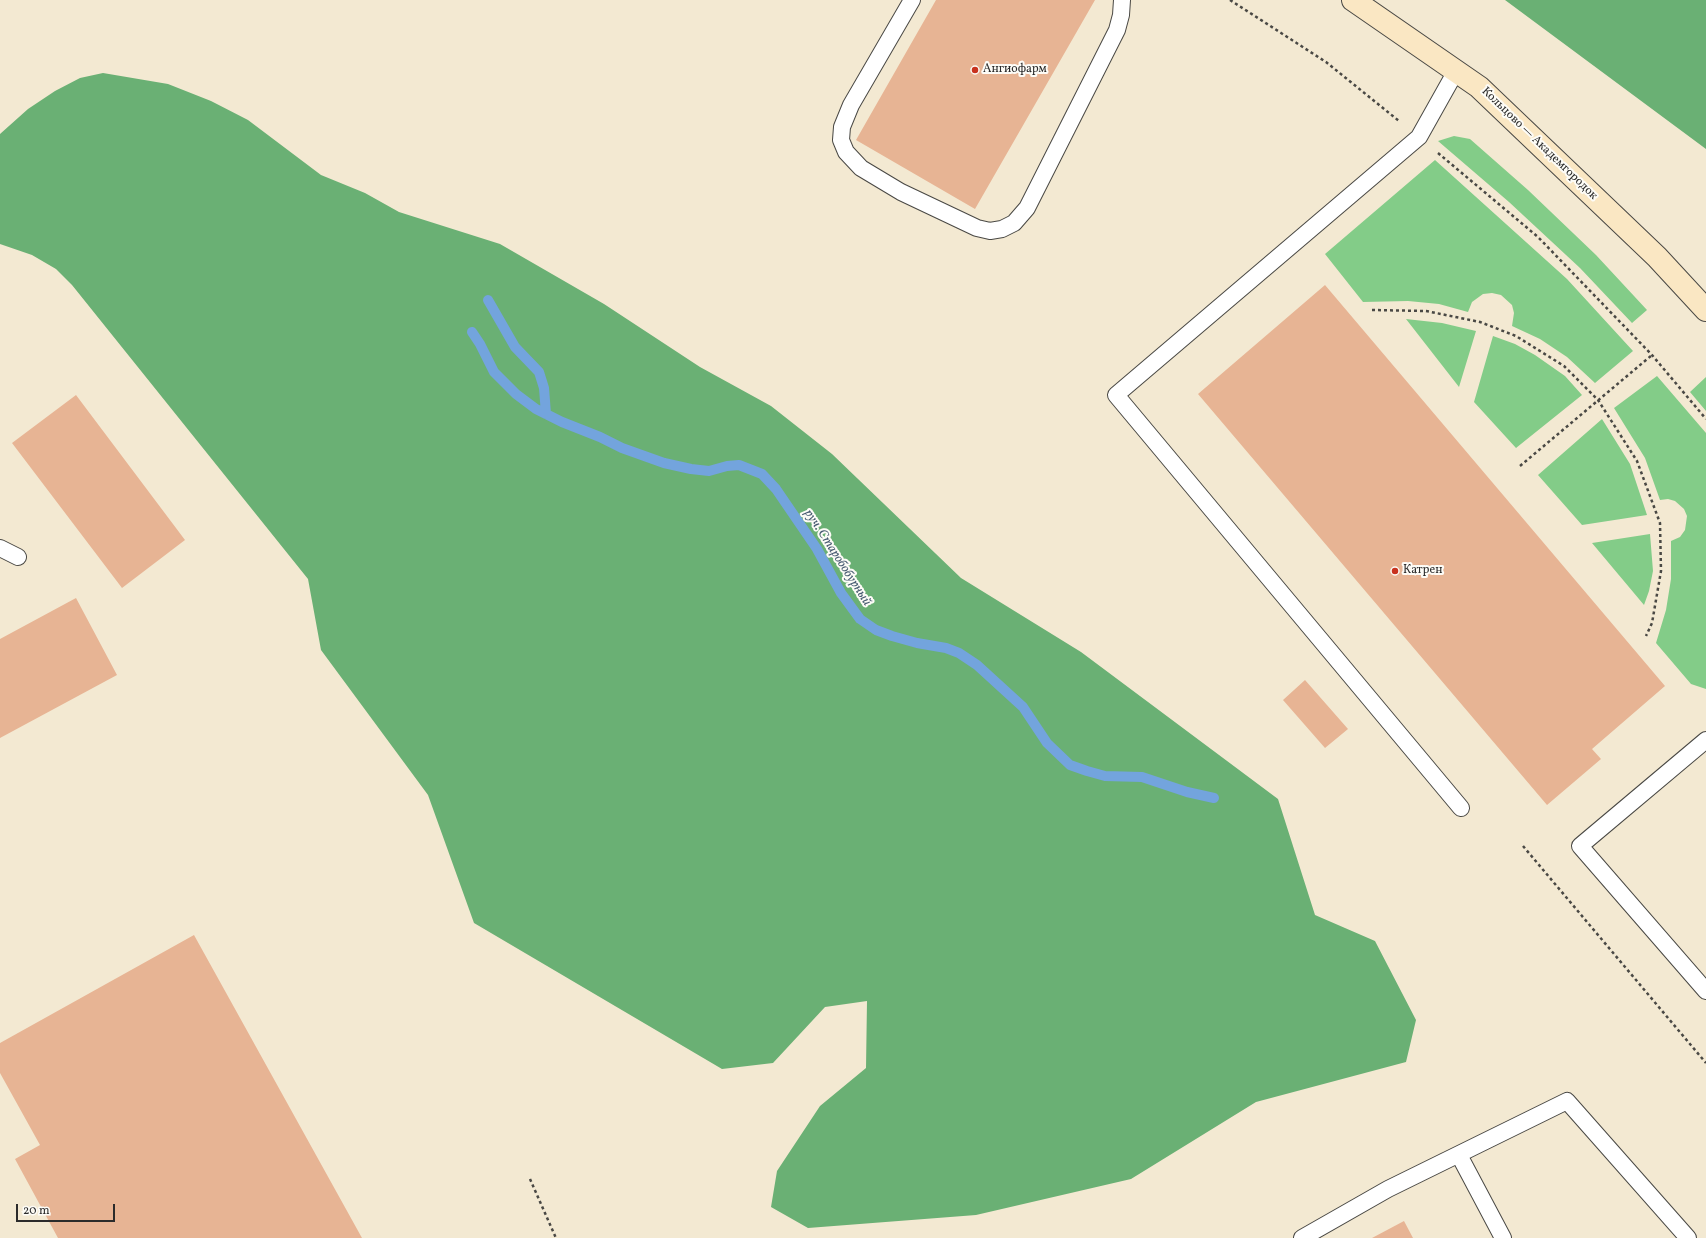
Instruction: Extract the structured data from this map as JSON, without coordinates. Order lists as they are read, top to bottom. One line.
{"streets":{"main road":["Кольцово — Академгородок"]},"water":["руч. Старобобурный"],"places":["Ангиофарм","Катрен"],"scale_bar":"20 m"}
